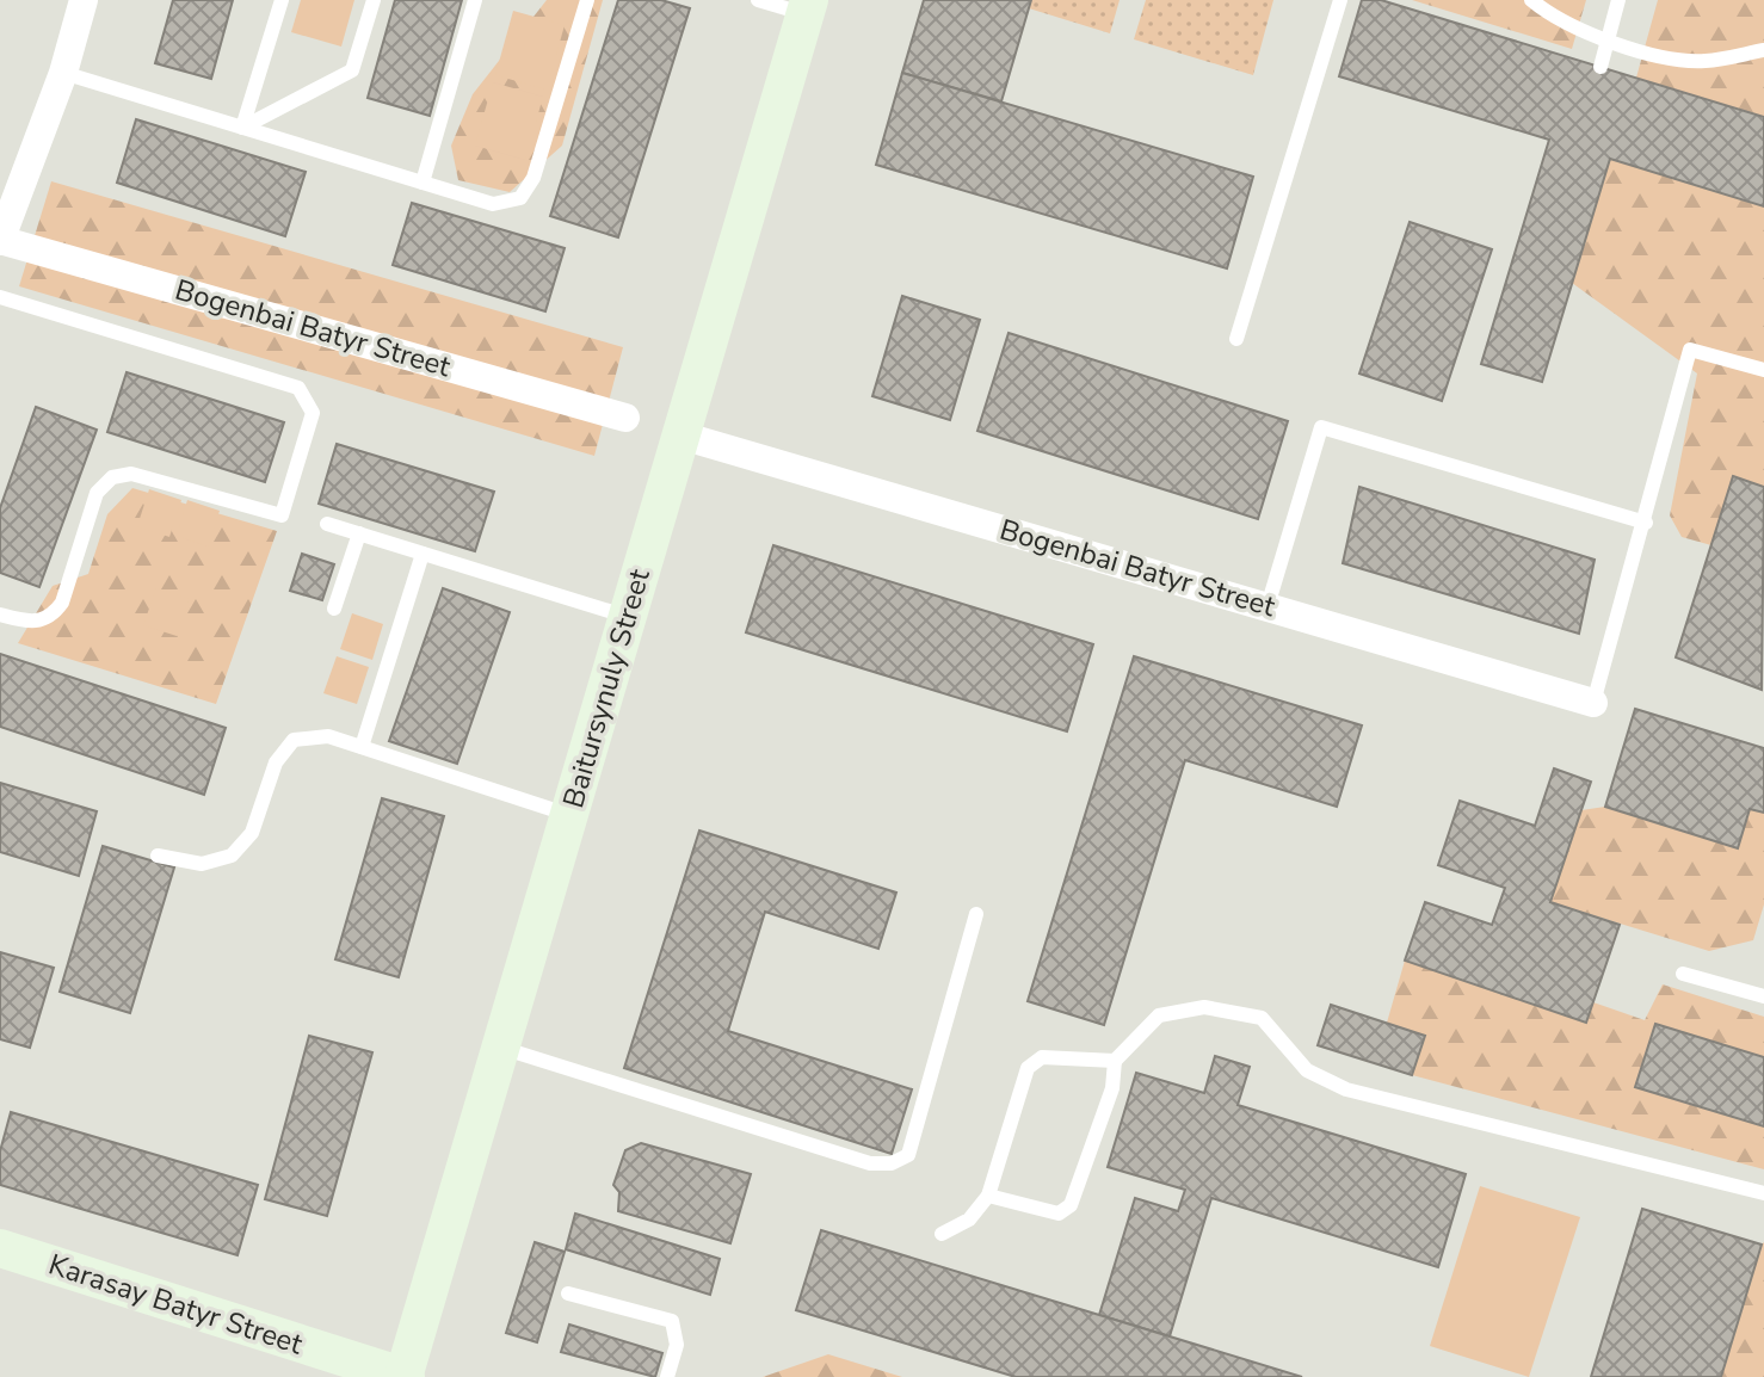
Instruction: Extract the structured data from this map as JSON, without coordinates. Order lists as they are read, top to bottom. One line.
{"streets":{"main road":["Baitursynuly Street","Karasay Batyr Street"],"street":["Bogenbai Batyr Street"]},"crossings":[["Bogenbai Batyr Street","Baitursynuly Street"],["Baitursynuly Street","Karasay Batyr Street"]]}
